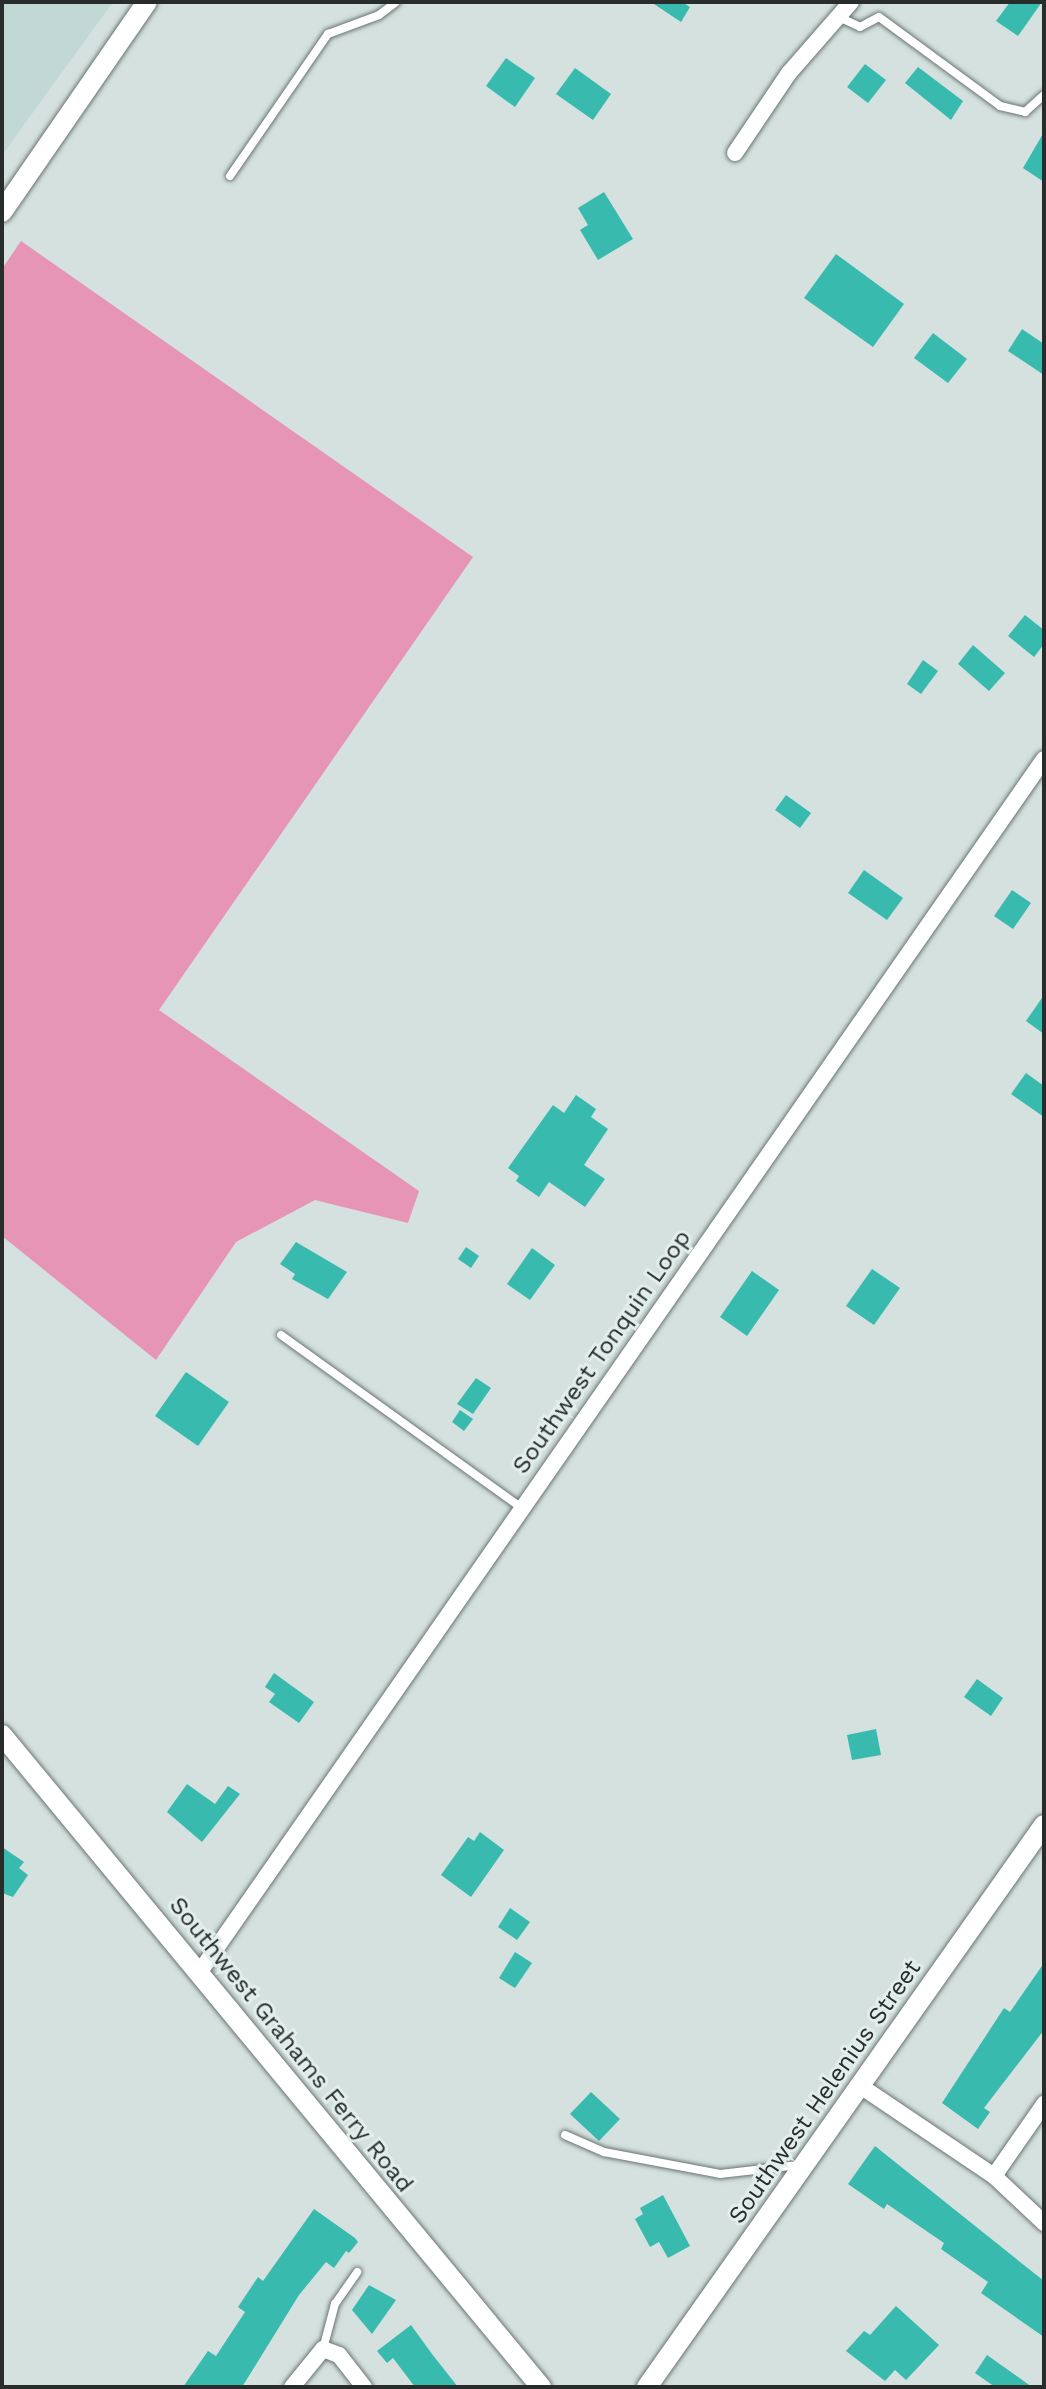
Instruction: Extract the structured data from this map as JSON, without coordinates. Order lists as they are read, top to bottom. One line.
{"streets":{"street":["Southwest Tonquin Loop","Southwest Grahams Ferry Road","Southwest Helenius Street"]},"crossings":[["Southwest Tonquin Loop","Southwest Grahams Ferry Road"]]}
